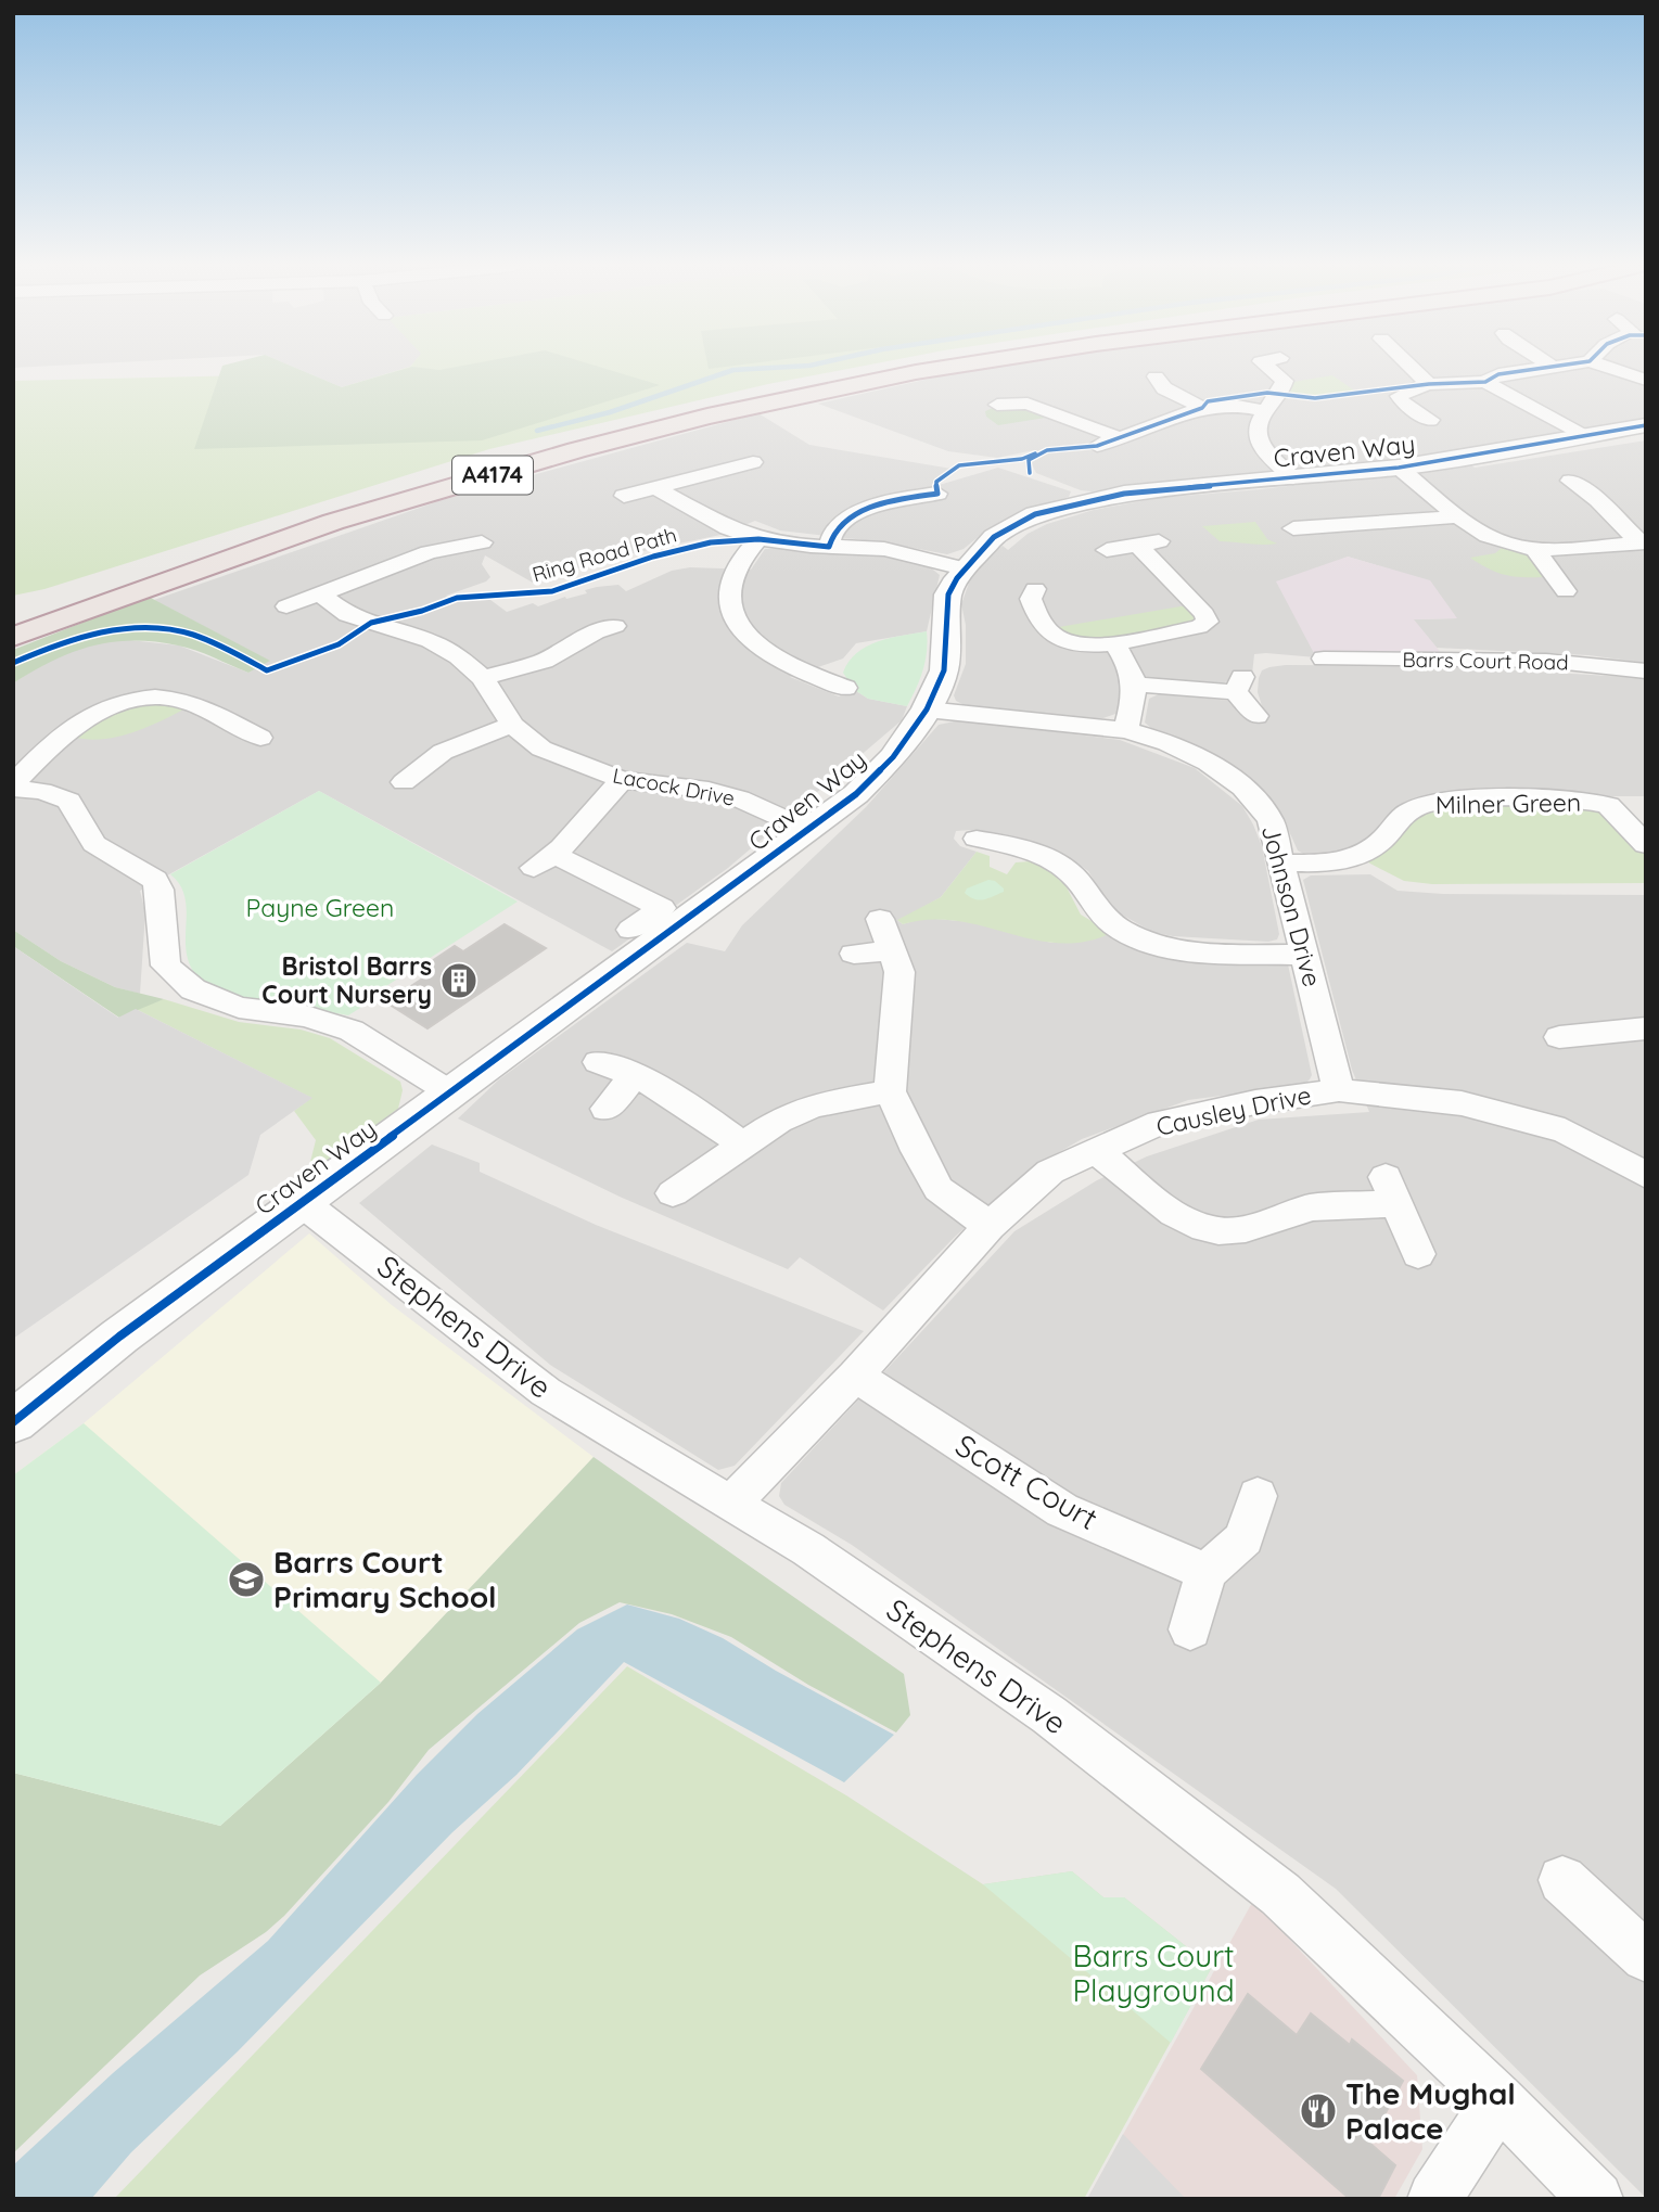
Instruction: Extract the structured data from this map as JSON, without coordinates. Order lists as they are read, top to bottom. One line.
{"streets":{"highway":["A4174"],"street":["Craven Way","Barrs Court Road","Lacock Drive","Milner Green","Johnson Drive","Causley Drive","Stephens Drive","Scott Court"],"cycle path":["Ring Road Path"]},"crossings":[["Craven Way","Lacock Drive"],["Craven Way","Johnson Drive"],["Craven Way","Stephens Drive"],["Milner Green","Johnson Drive"],["Johnson Drive","Causley Drive"],["Causley Drive","Stephens Drive"],["Causley Drive","Scott Court"]],"parks":["Payne Green","Barrs Court Playground"],"places":{"building":["Bristol Barrs Court Nursery"],"school or university":["Barrs Court Primary School"],"restaurant":["The Mughal Palace"]}}
